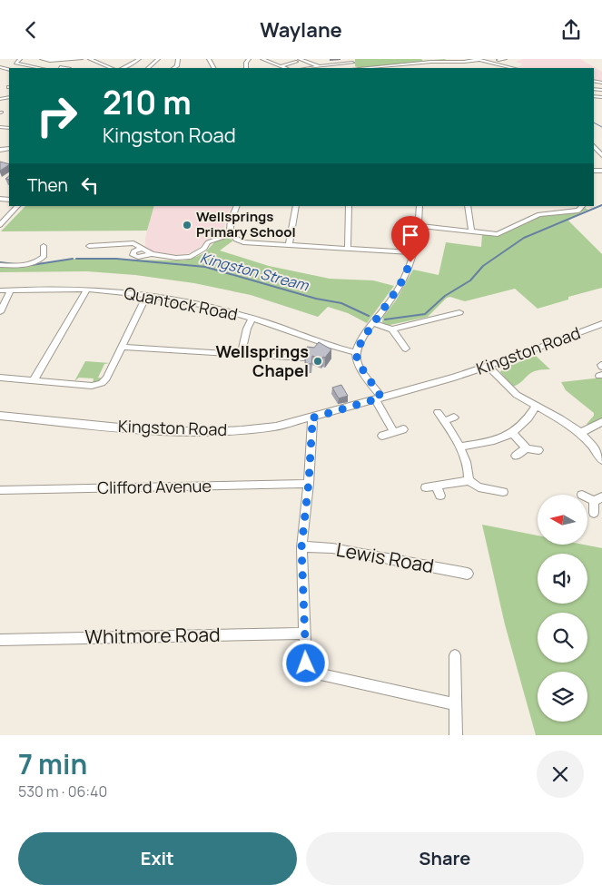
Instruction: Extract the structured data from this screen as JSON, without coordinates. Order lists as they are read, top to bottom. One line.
{"streets":{"street":["Quantock Road","Kingston Road","Clifford Avenue","Lewis Road","Whitmore Road"]},"water":["Kingston Stream"],"places":["Wellsprings Primary School","Wellsprings Chapel"],"north":"left","page":{"header":"Waylane","turn":["210 m","Kingston Road"],"then":"Then","heading":["7 min","530 m · 06:40"],"buttons":["Exit","Share"]}}
